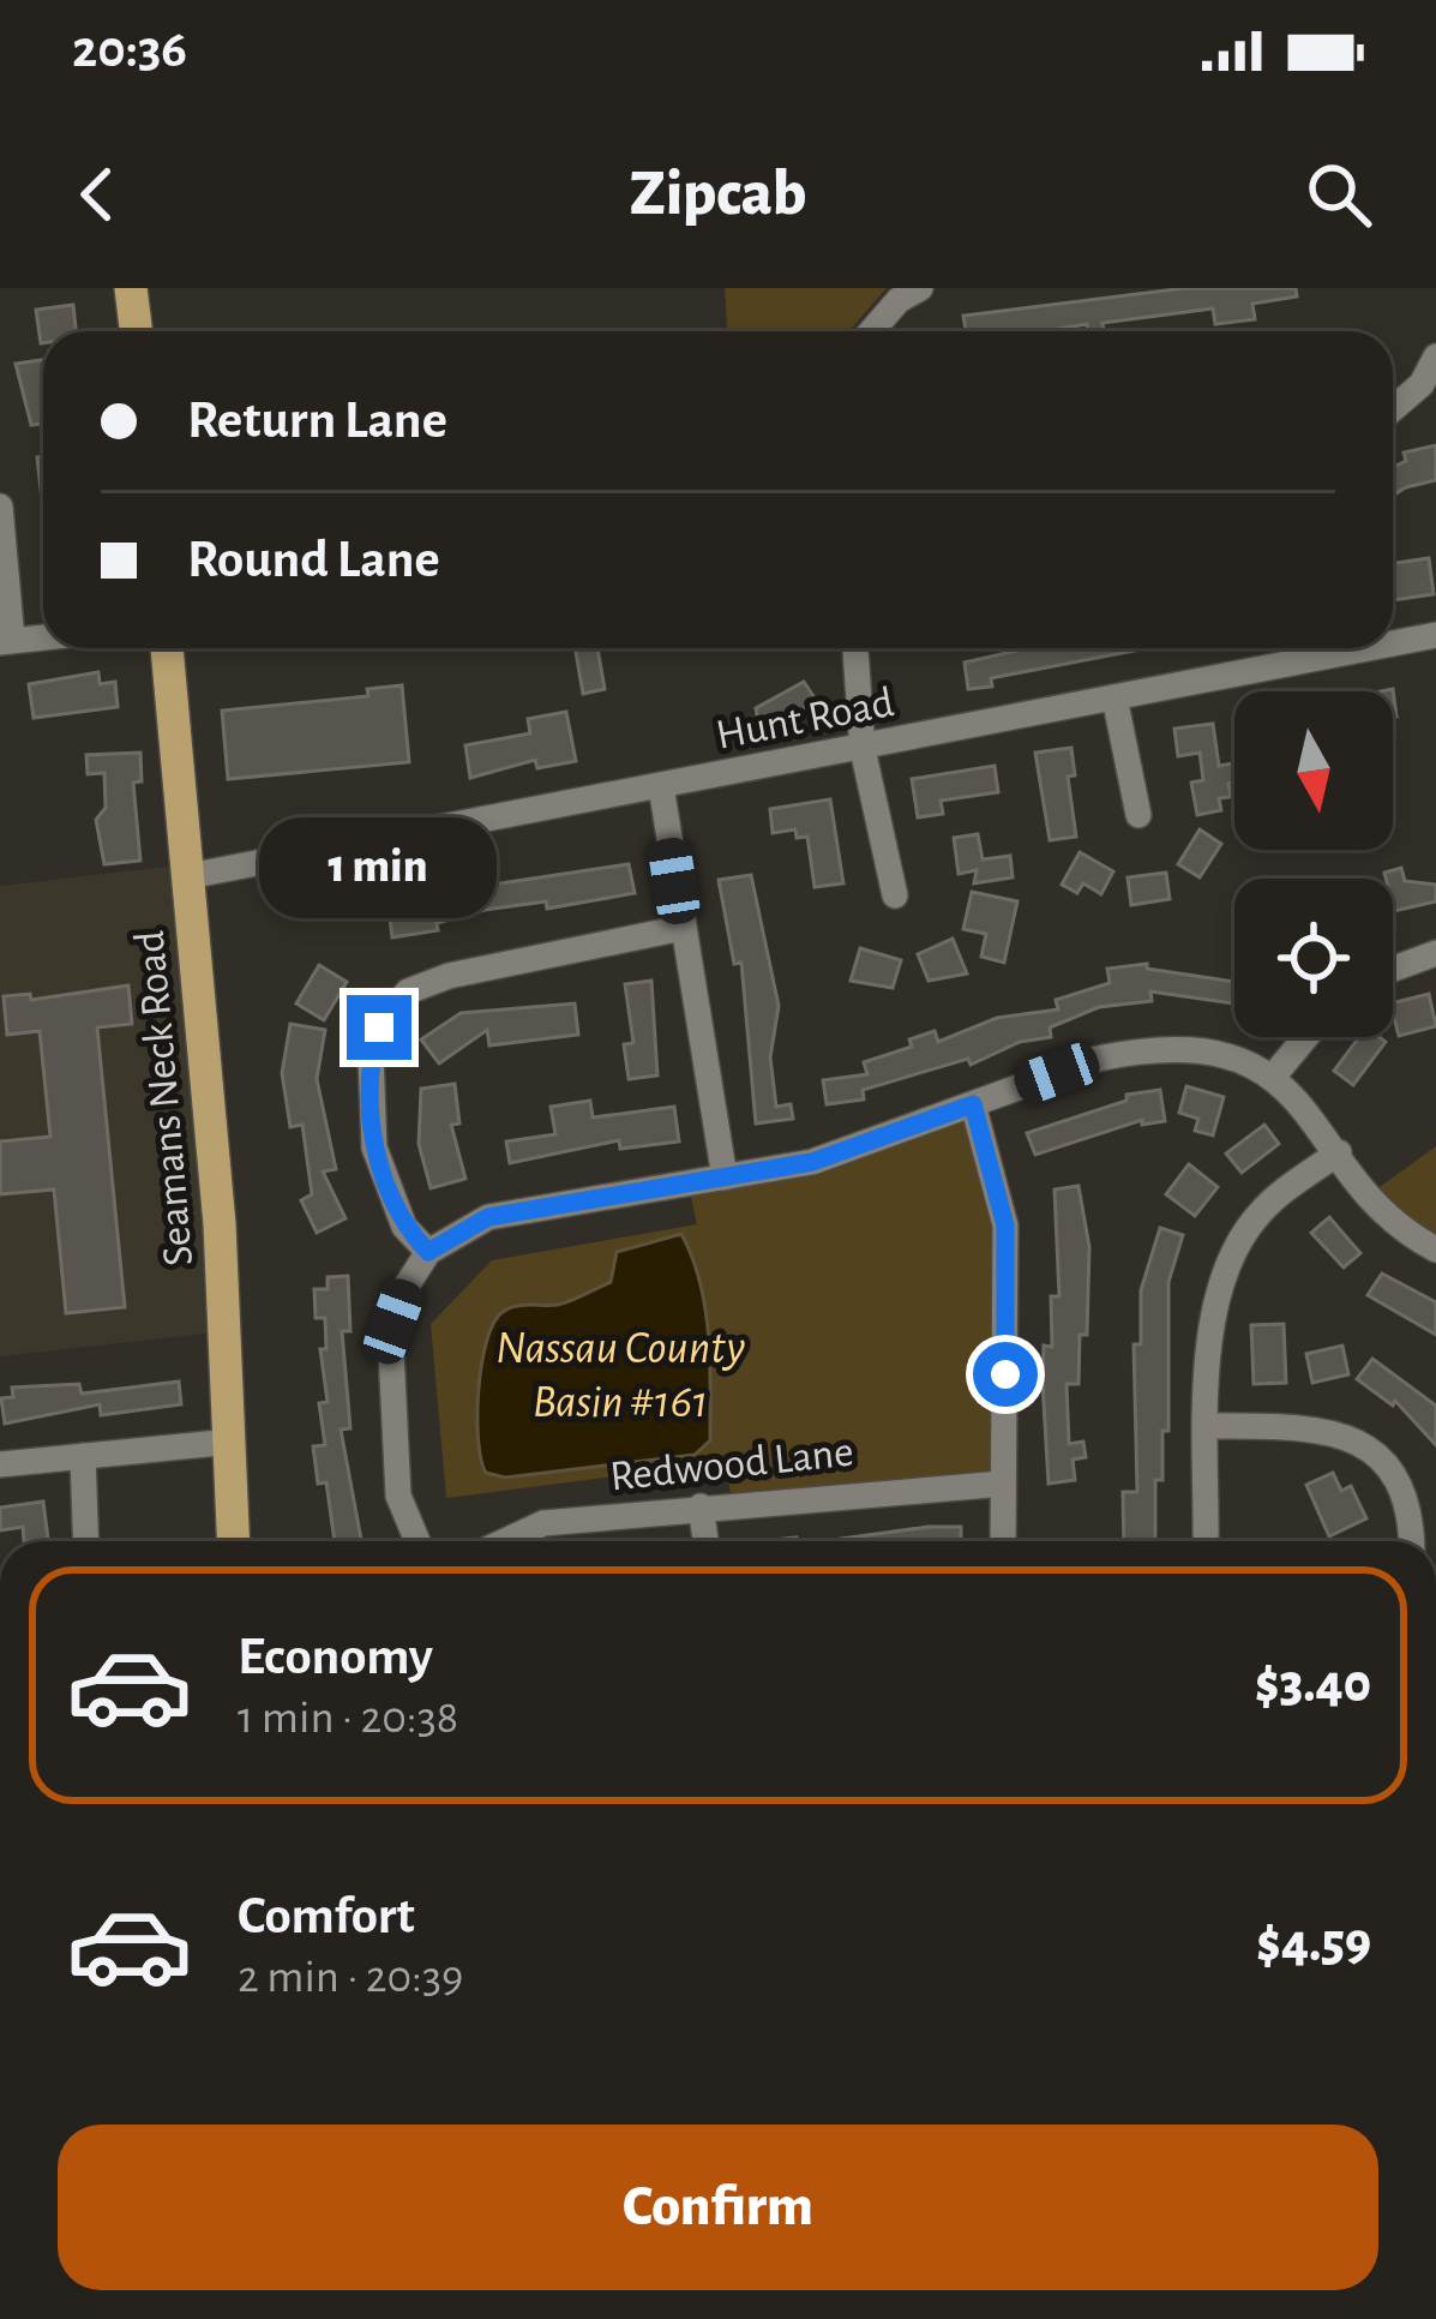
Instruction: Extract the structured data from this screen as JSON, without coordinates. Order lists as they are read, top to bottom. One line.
{"streets":{"main road":["Seamans Neck Road"],"street":["Hunt Road","Redwood Lane"]},"crossings":[["Hunt Road","Seamans Neck Road"]],"water":["Nassau County Basin #161"],"north":"bottom","page":{"status":"20:36","header":"Zipcab","banner":["Return Lane","Round Lane"],"bubble":"1 min","list":[{"name":"Economy","note":"1 min · 20:38","value":"$3.40"},{"name":"Comfort","note":"2 min · 20:39","value":"$4.59"}],"buttons":"Confirm"}}
